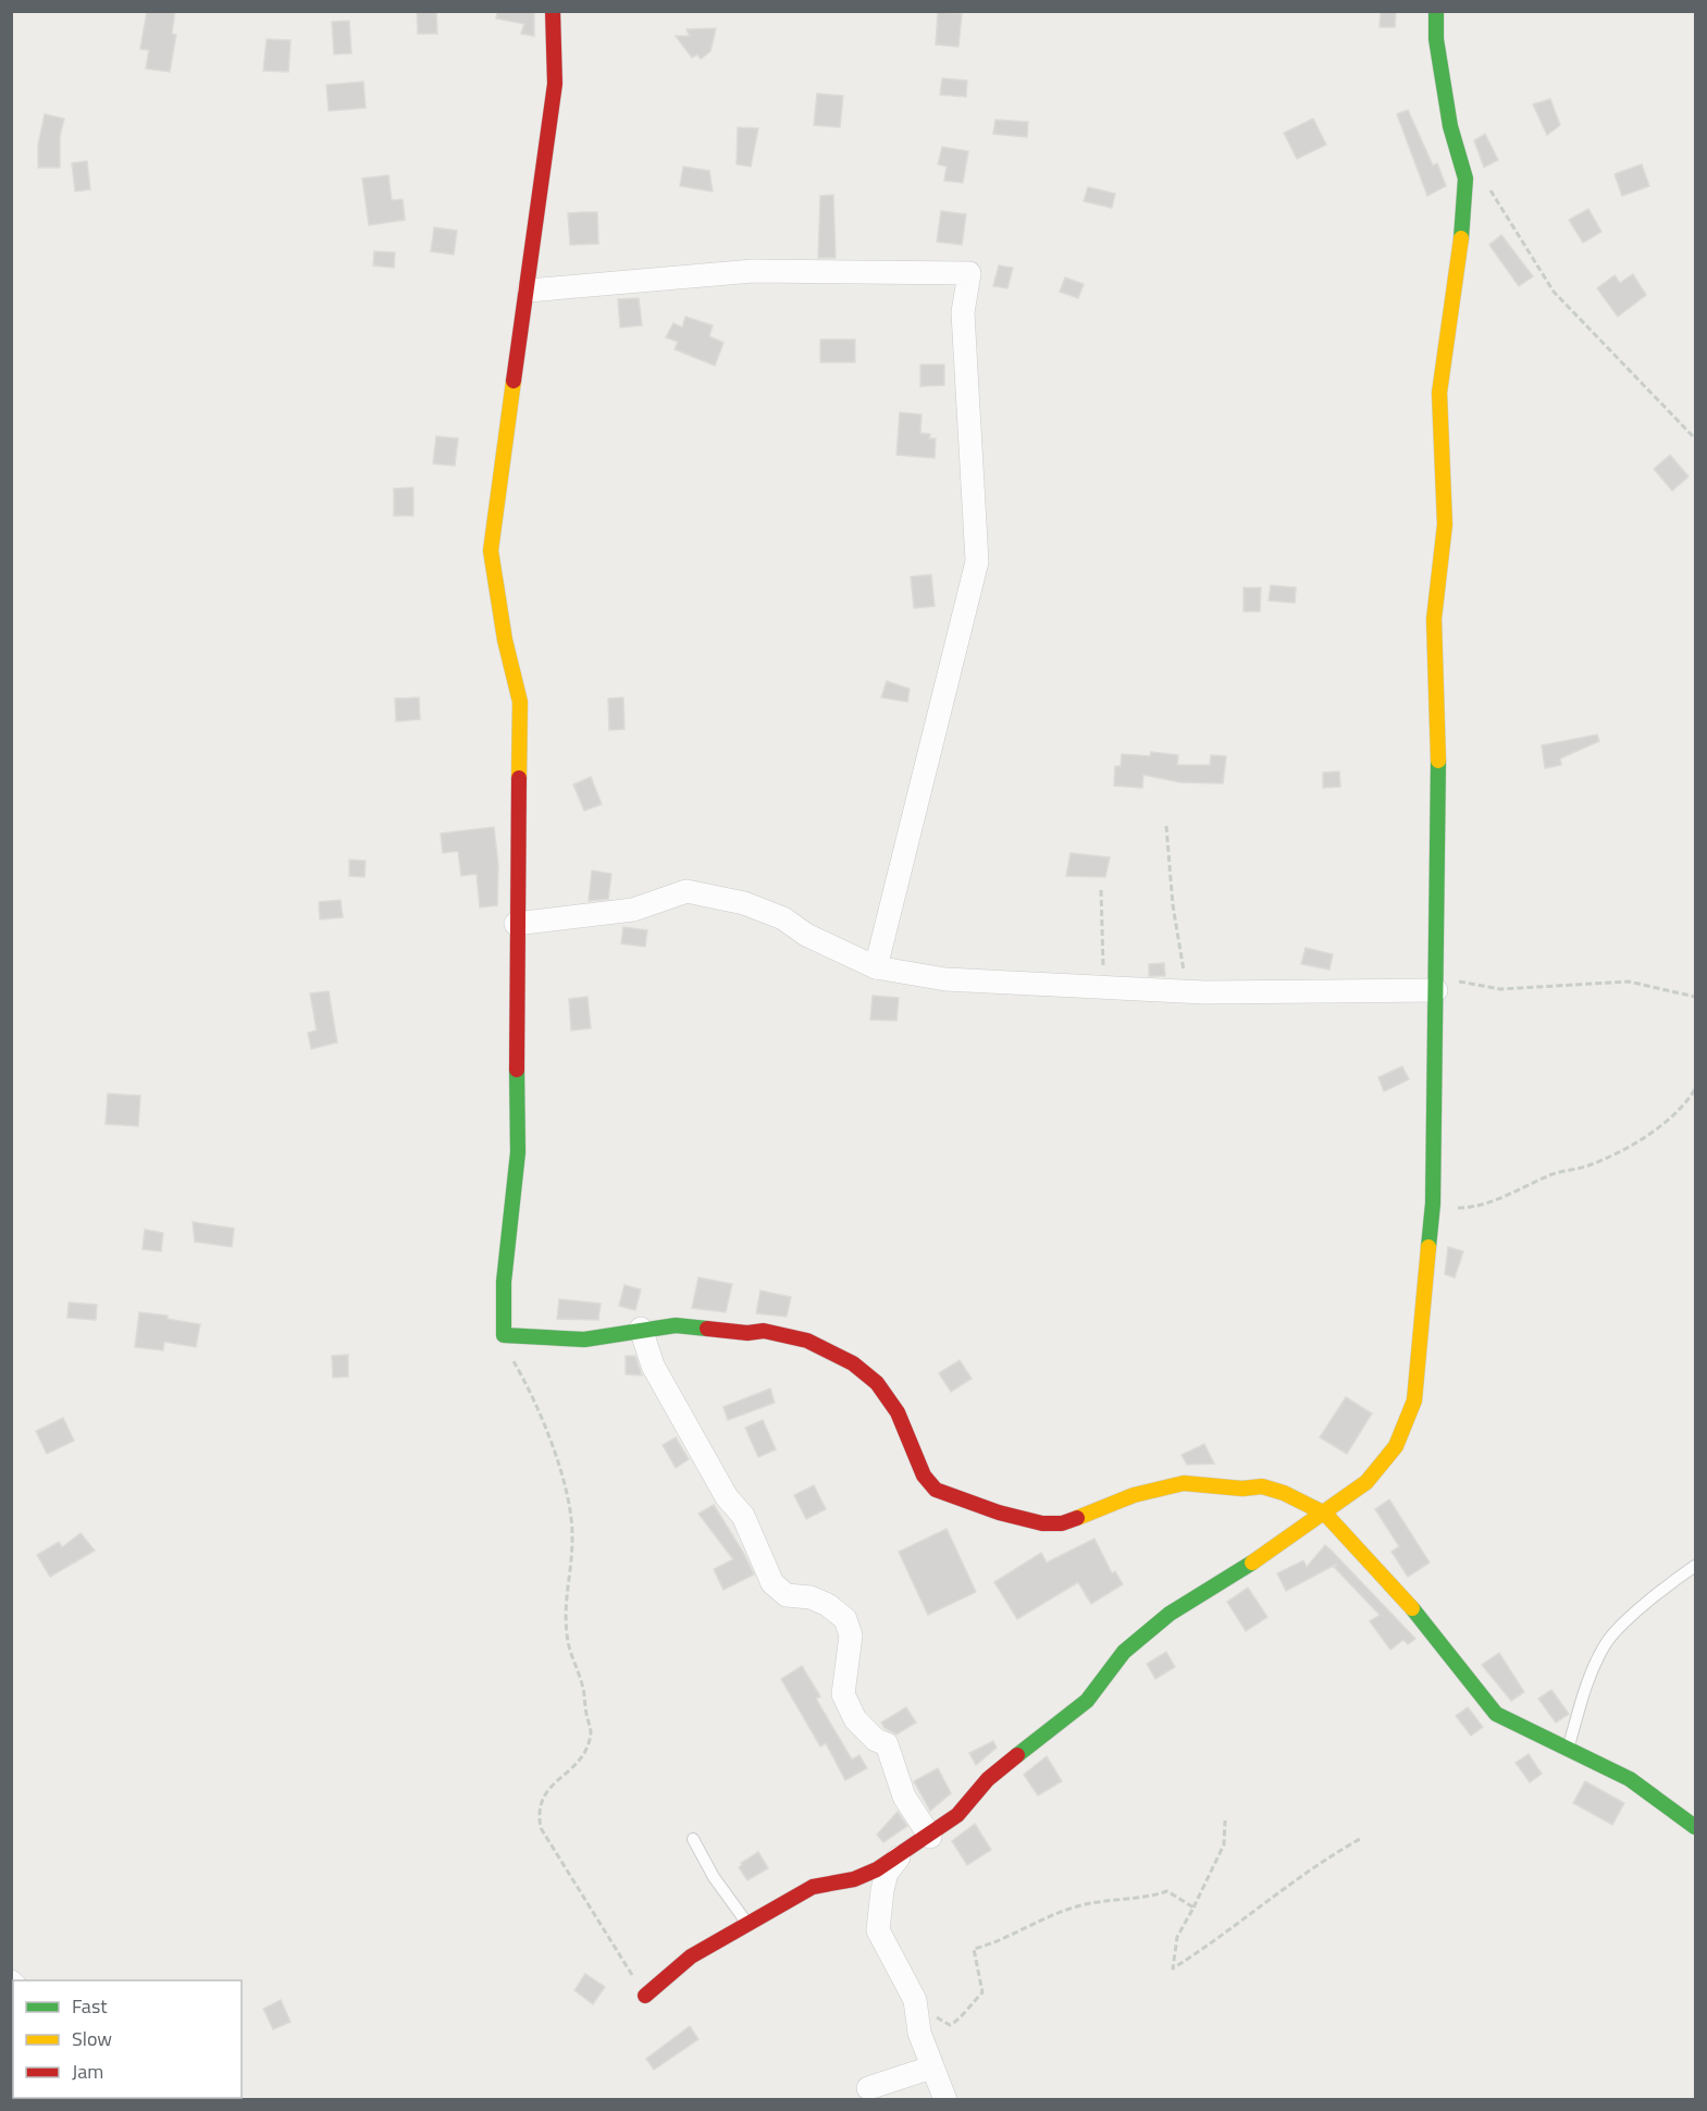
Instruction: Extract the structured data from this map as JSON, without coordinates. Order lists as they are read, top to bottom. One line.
{"legend":["Fast","Slow","Jam"]}
